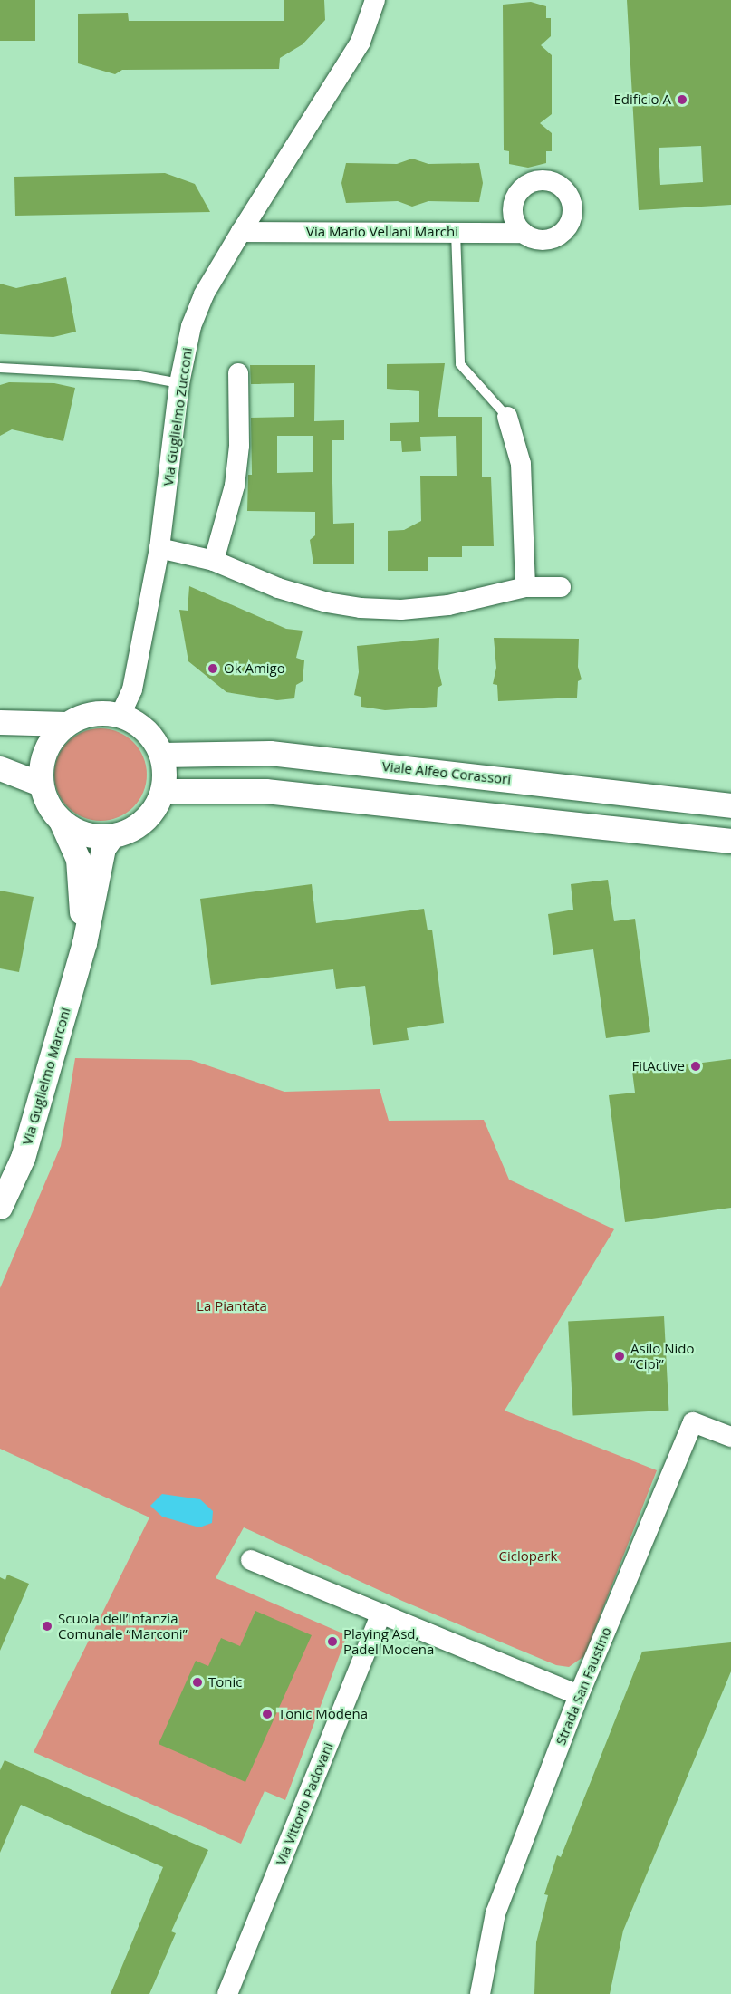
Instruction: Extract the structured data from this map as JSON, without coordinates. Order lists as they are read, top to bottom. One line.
{"streets":{"street":["Via Mario Vellani Marchi","Via Guglielmo Zucconi","Viale Alfeo Corassori","Via Guglielmo Marconi","Strada San Faustino","Via Vittorio Padovani"]},"crossings":[["Via Mario Vellani Marchi","Via Guglielmo Zucconi"],["Via Guglielmo Zucconi","Viale Alfeo Corassori"],["Via Guglielmo Zucconi","Via Guglielmo Marconi"],["Viale Alfeo Corassori","Via Guglielmo Marconi"]],"parks":["La Piantata","Ciclopark"],"places":["Edificio A","Ok Amigo","FitActive","Asilo Nido “Cipì”","Scuola dell’Infanzia Comunale “Marconi”","Playing Asd, Padel Modena","Tonic","Tonic Modena"]}
